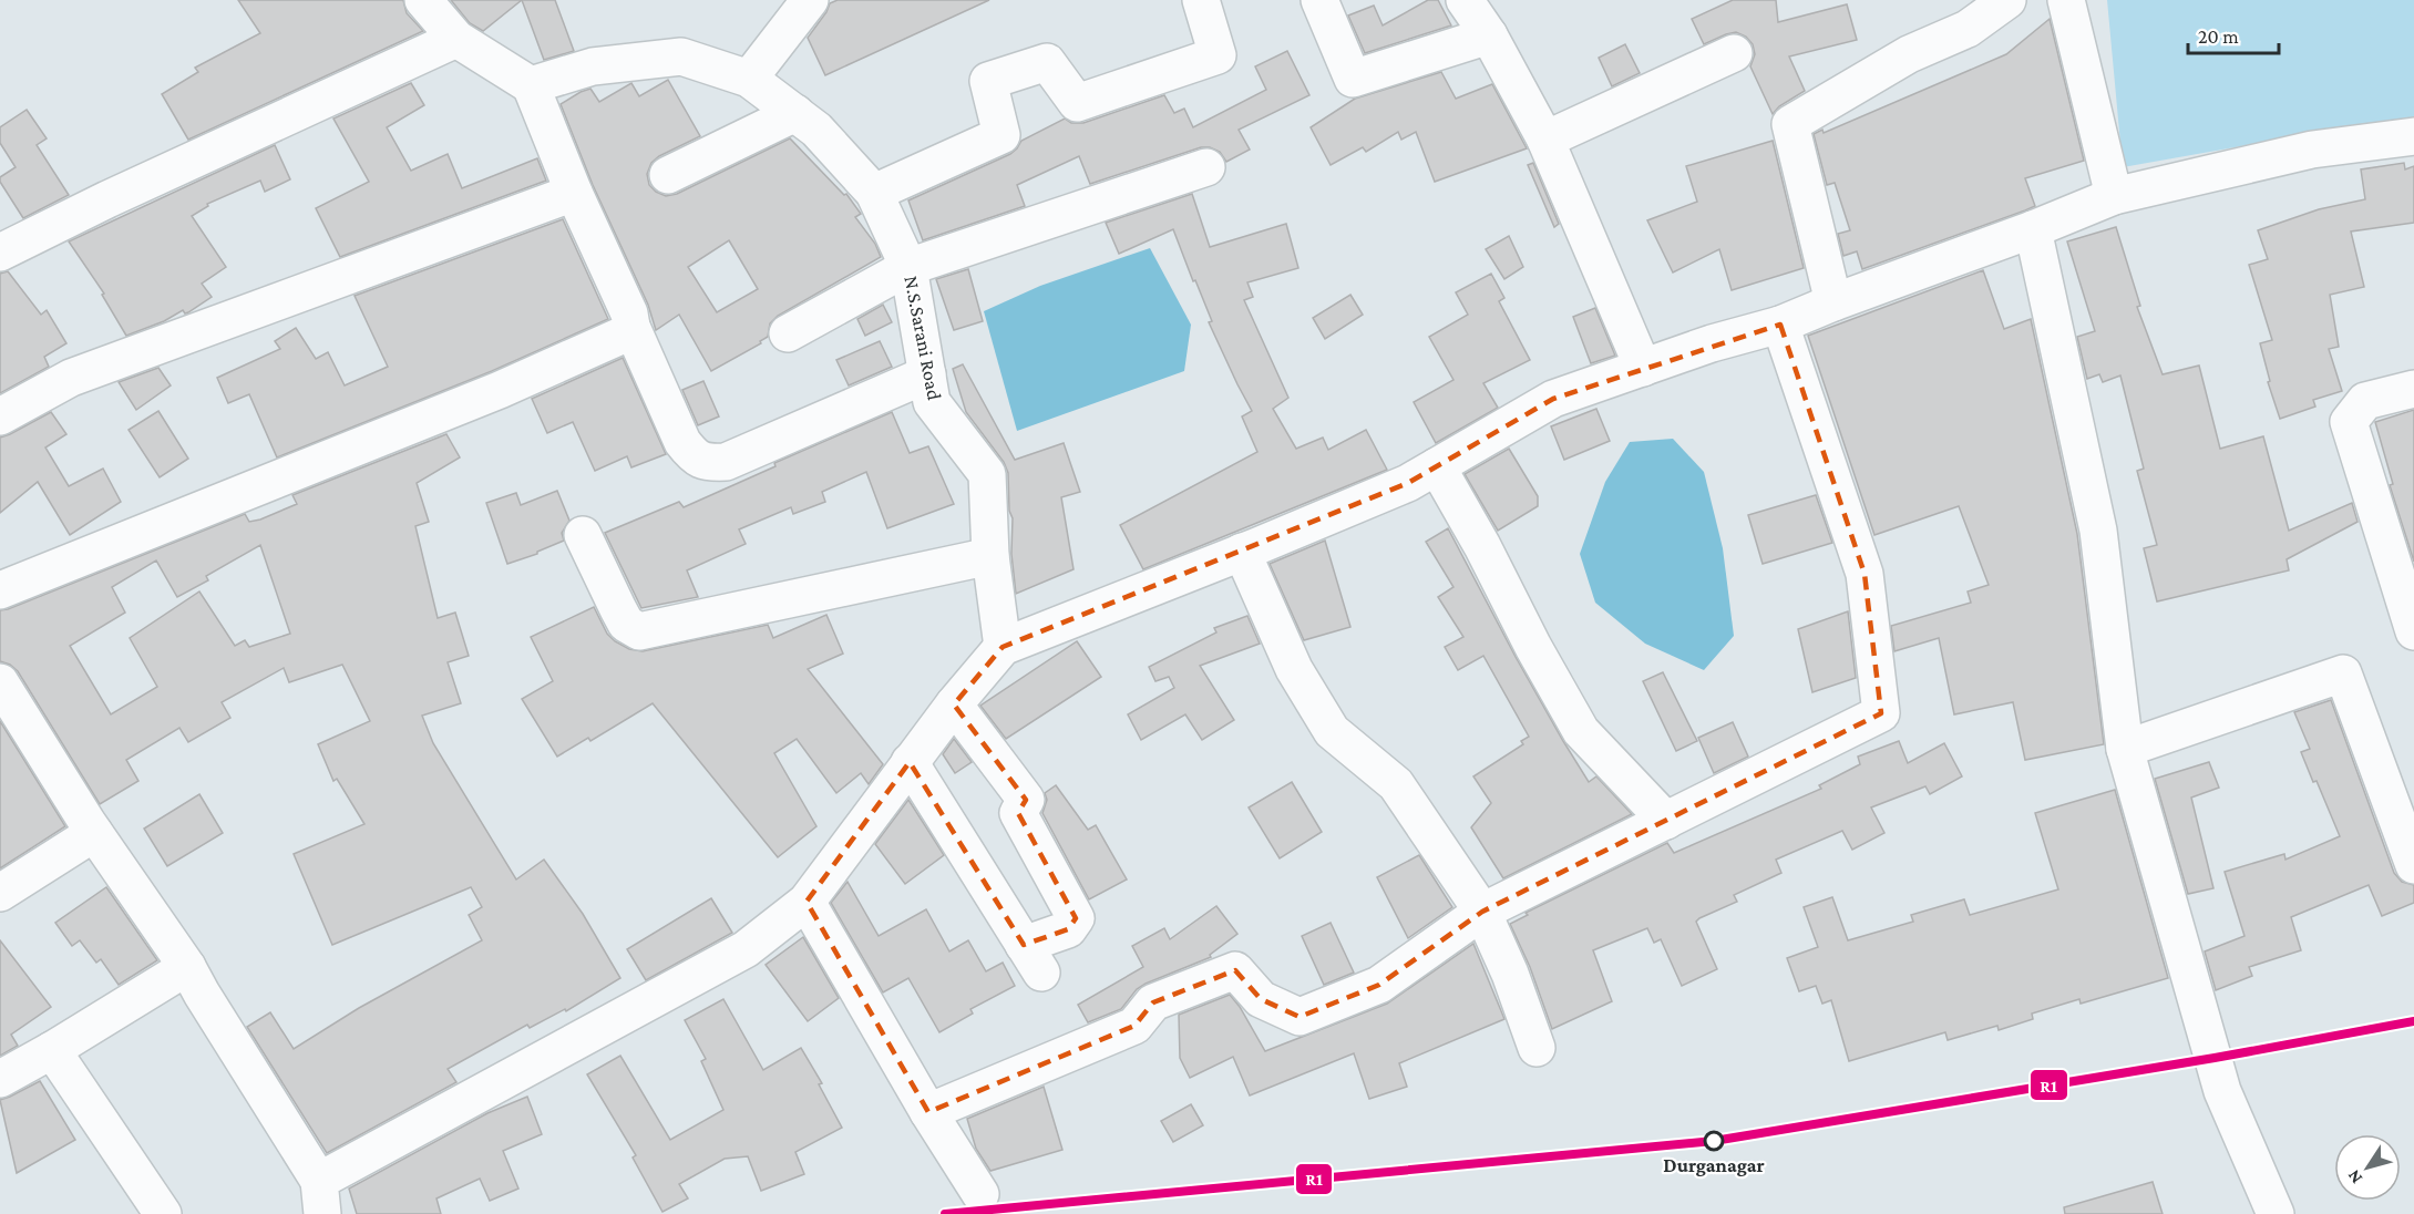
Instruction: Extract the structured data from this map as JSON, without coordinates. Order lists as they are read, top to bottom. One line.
{"streets":{"street":["N.S.Sarani Road"]},"places":["Durganagar"],"lines":["transit line R1"],"scale_bar":"20 m","north":"bottom left"}
